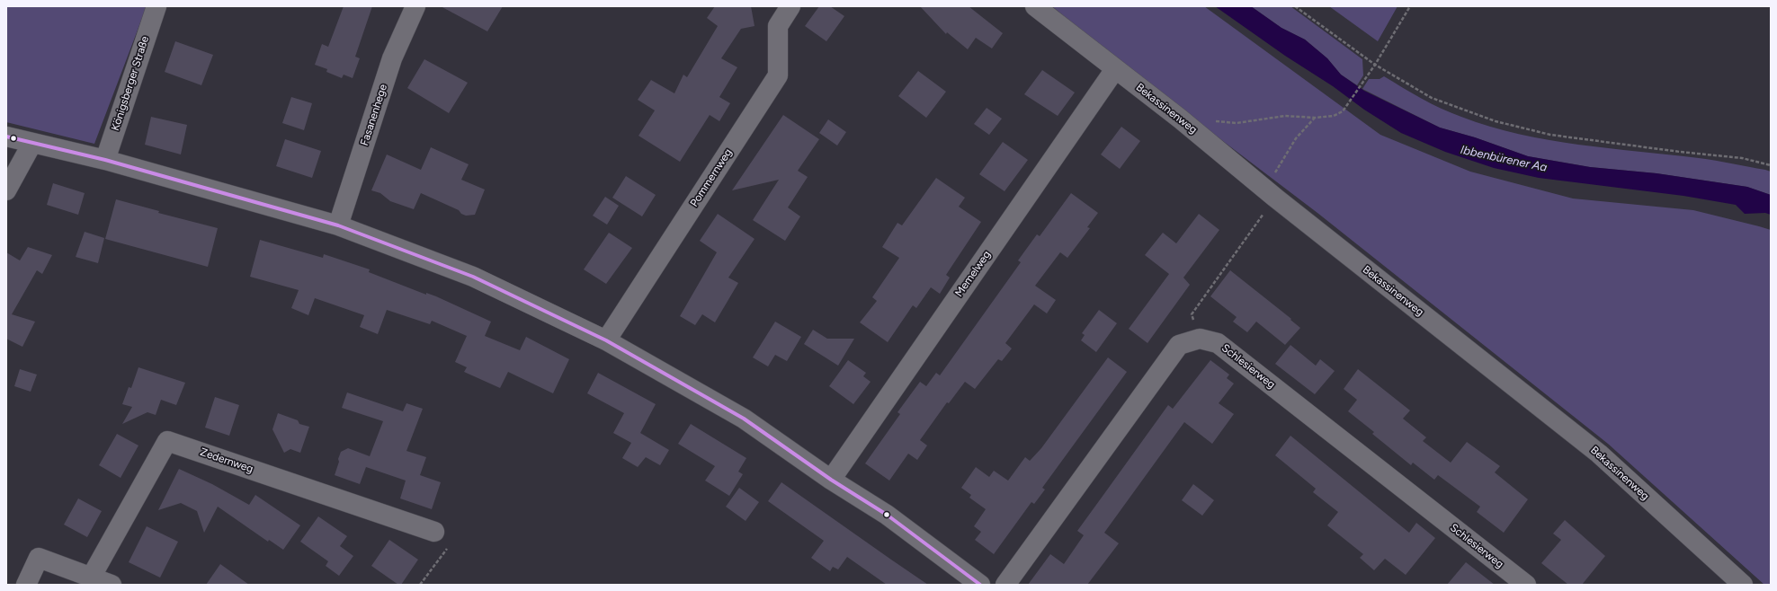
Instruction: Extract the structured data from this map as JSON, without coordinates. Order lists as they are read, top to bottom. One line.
{"streets":{"street":["Königsberger Straße","Bekassinenweg","Fasanenhege","Pommernweg","Memelweg","Schlesierweg","Zedernweg"]},"crossings":[["Bekassinenweg","Memelweg"]],"water":["Ibbenbürener Aa"]}
